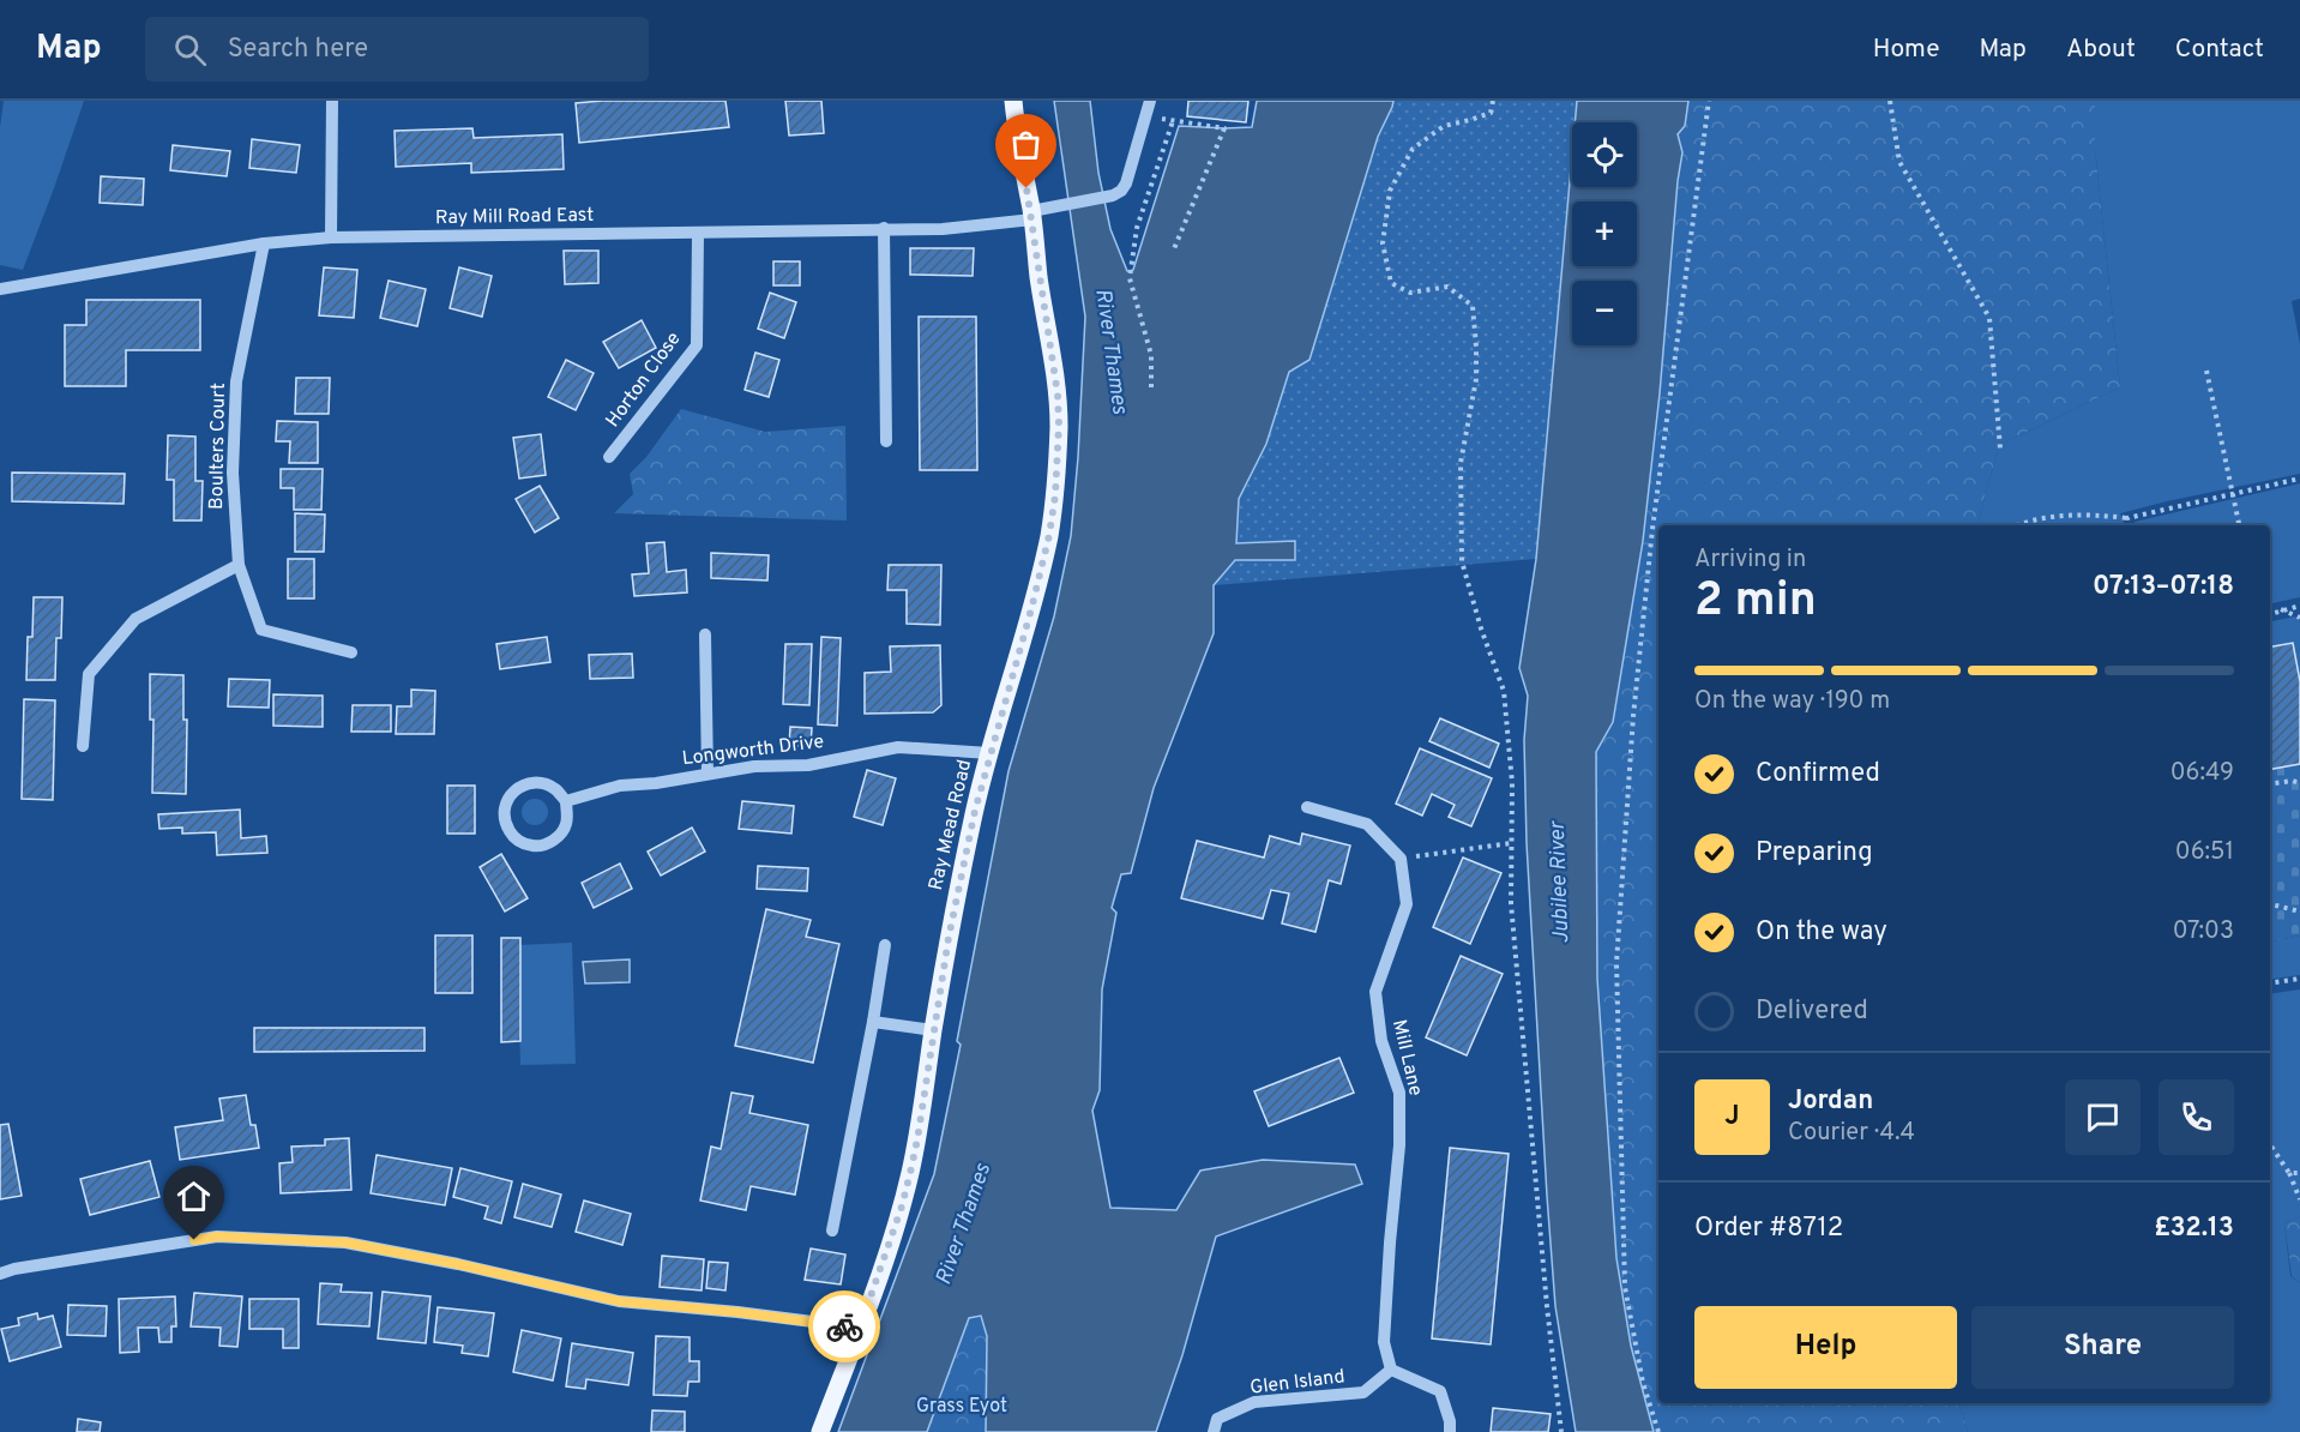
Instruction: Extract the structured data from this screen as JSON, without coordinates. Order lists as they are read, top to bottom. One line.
{"streets":{"main road":["Ray Mead Road"],"street":["Ray Mill Road East","Horton Close","Boulters Court","Longworth Drive","Mill Lane","Glen Island"]},"crossings":[["Ray Mill Road East","Horton Close"],["Ray Mill Road East","Boulters Court"],["Ray Mill Road East","Ray Mead Road"],["Longworth Drive","Ray Mead Road"],["Mill Lane","Glen Island"]],"water":["River Thames","Jubilee River"],"parks":["Grass Eyot"],"page":{"header":"Map","search":"Search here","nav":["Home","Map","About","Contact"],"map_buttons":["+","−"],"heading":["2 min","Arriving in","07:13–07:18"],"panel":["Jordan","Courier · 4.4","Order #8712","£32.13"],"bar":"On the way · 190 m","list":[["Confirmed","06:49"],["Preparing","06:51"],["On the way","07:03"],"Delivered"],"round":"J","buttons":["Help","Share"]}}
